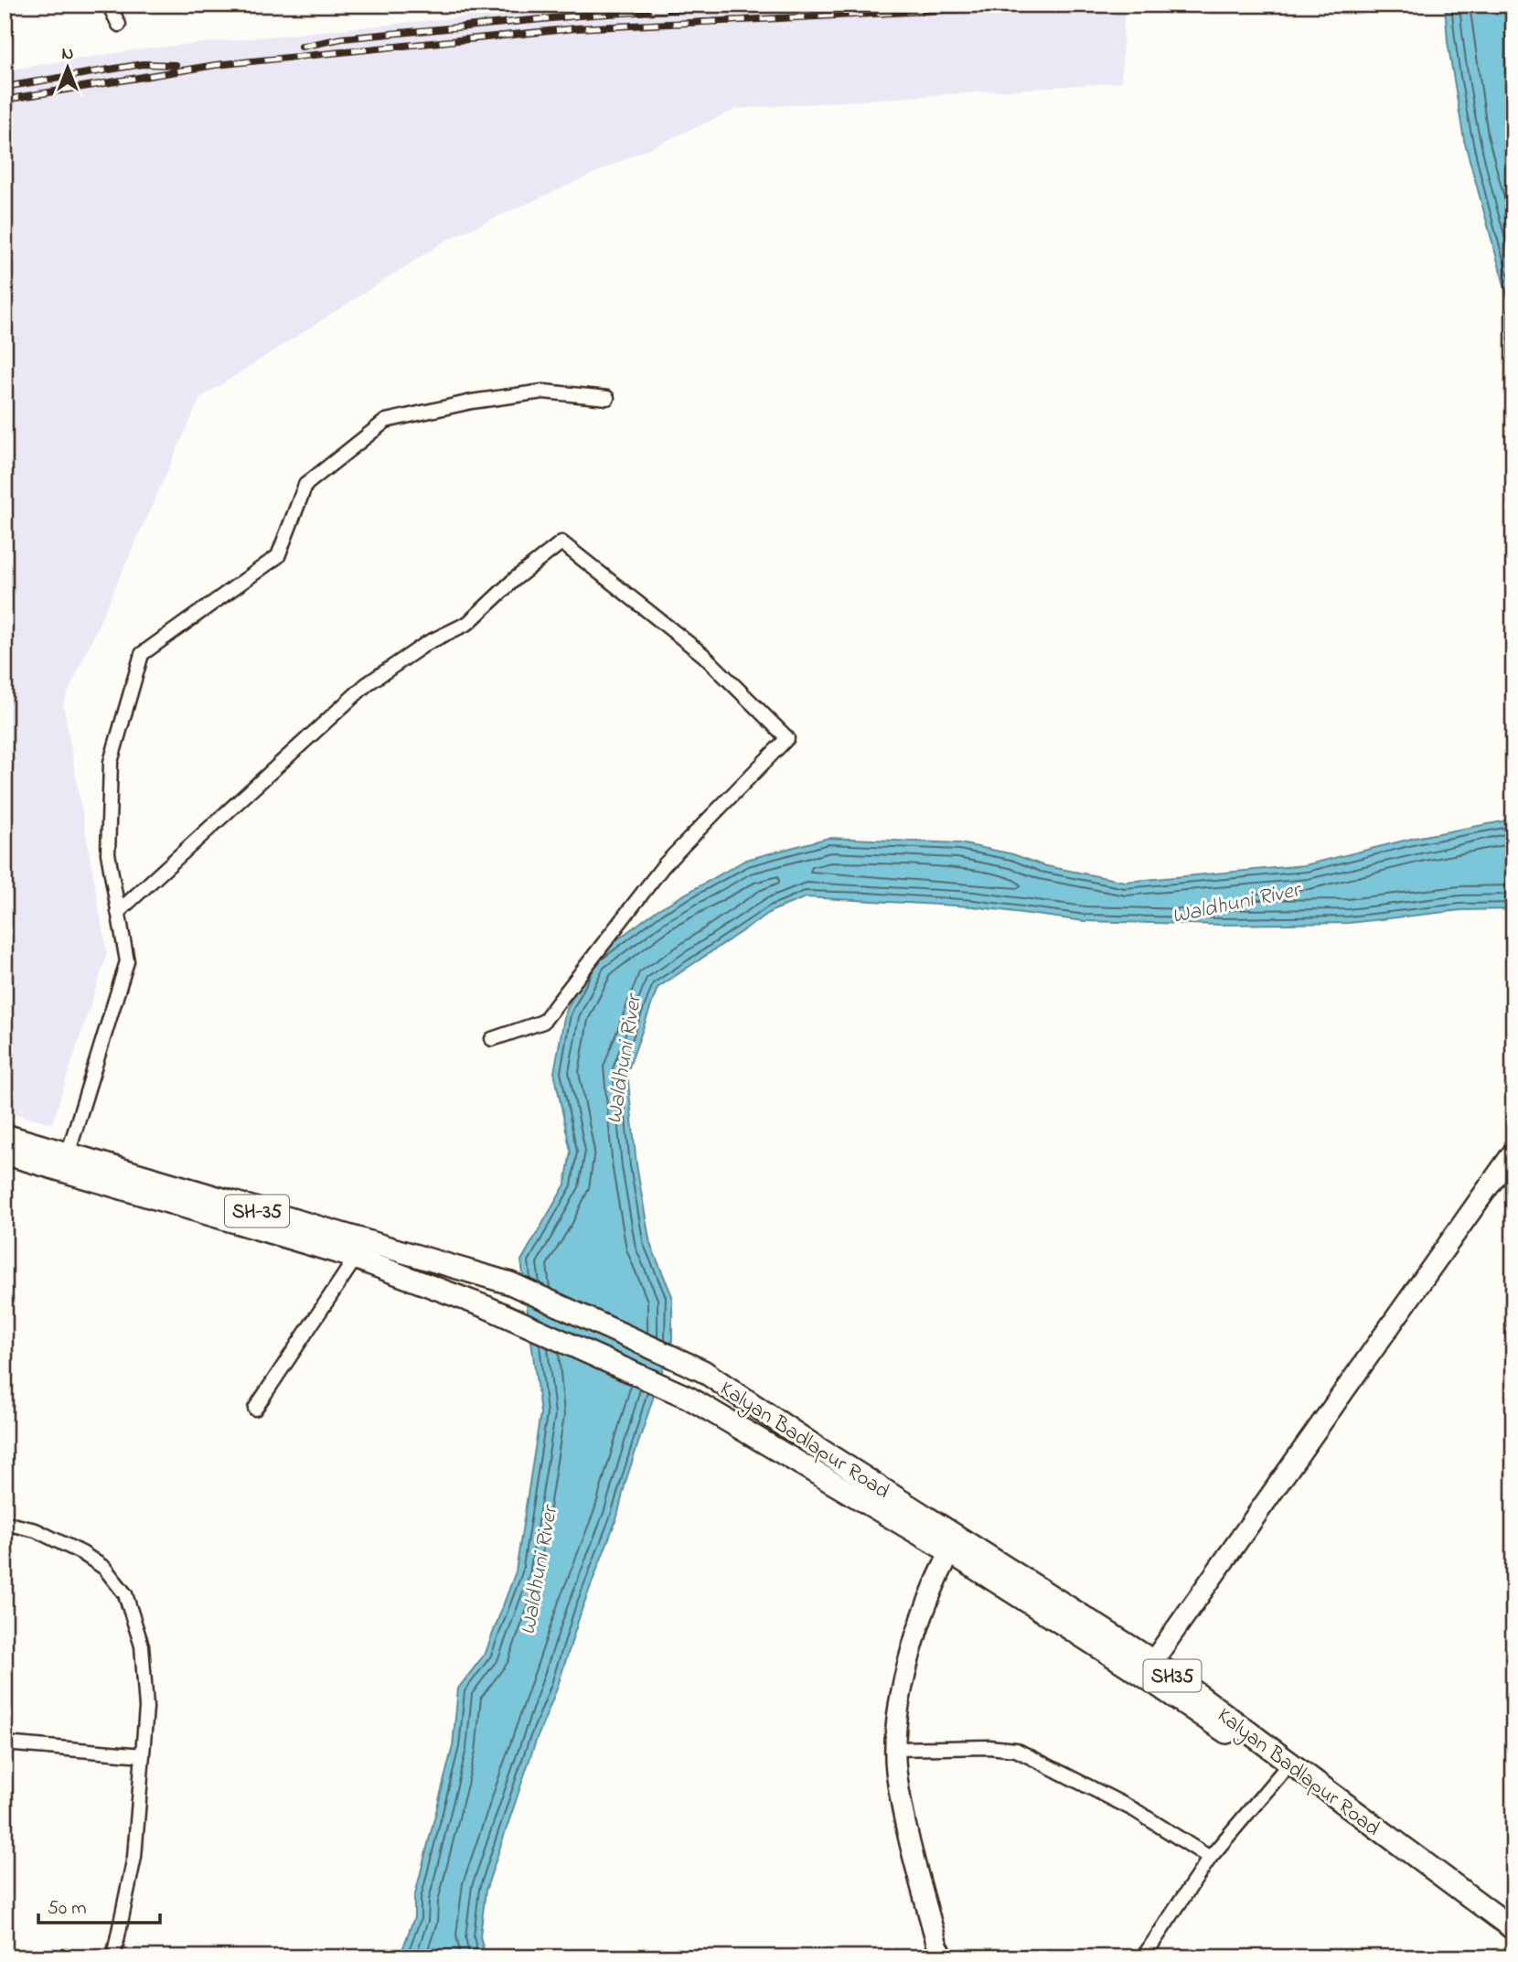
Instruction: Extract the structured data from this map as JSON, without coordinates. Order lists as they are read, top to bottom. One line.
{"streets":{"main road":["SH-35","Kalyan Badlapur Road","SH35"]},"water":["Waldhuni River"],"scale_bar":"50 m","north":"top"}
